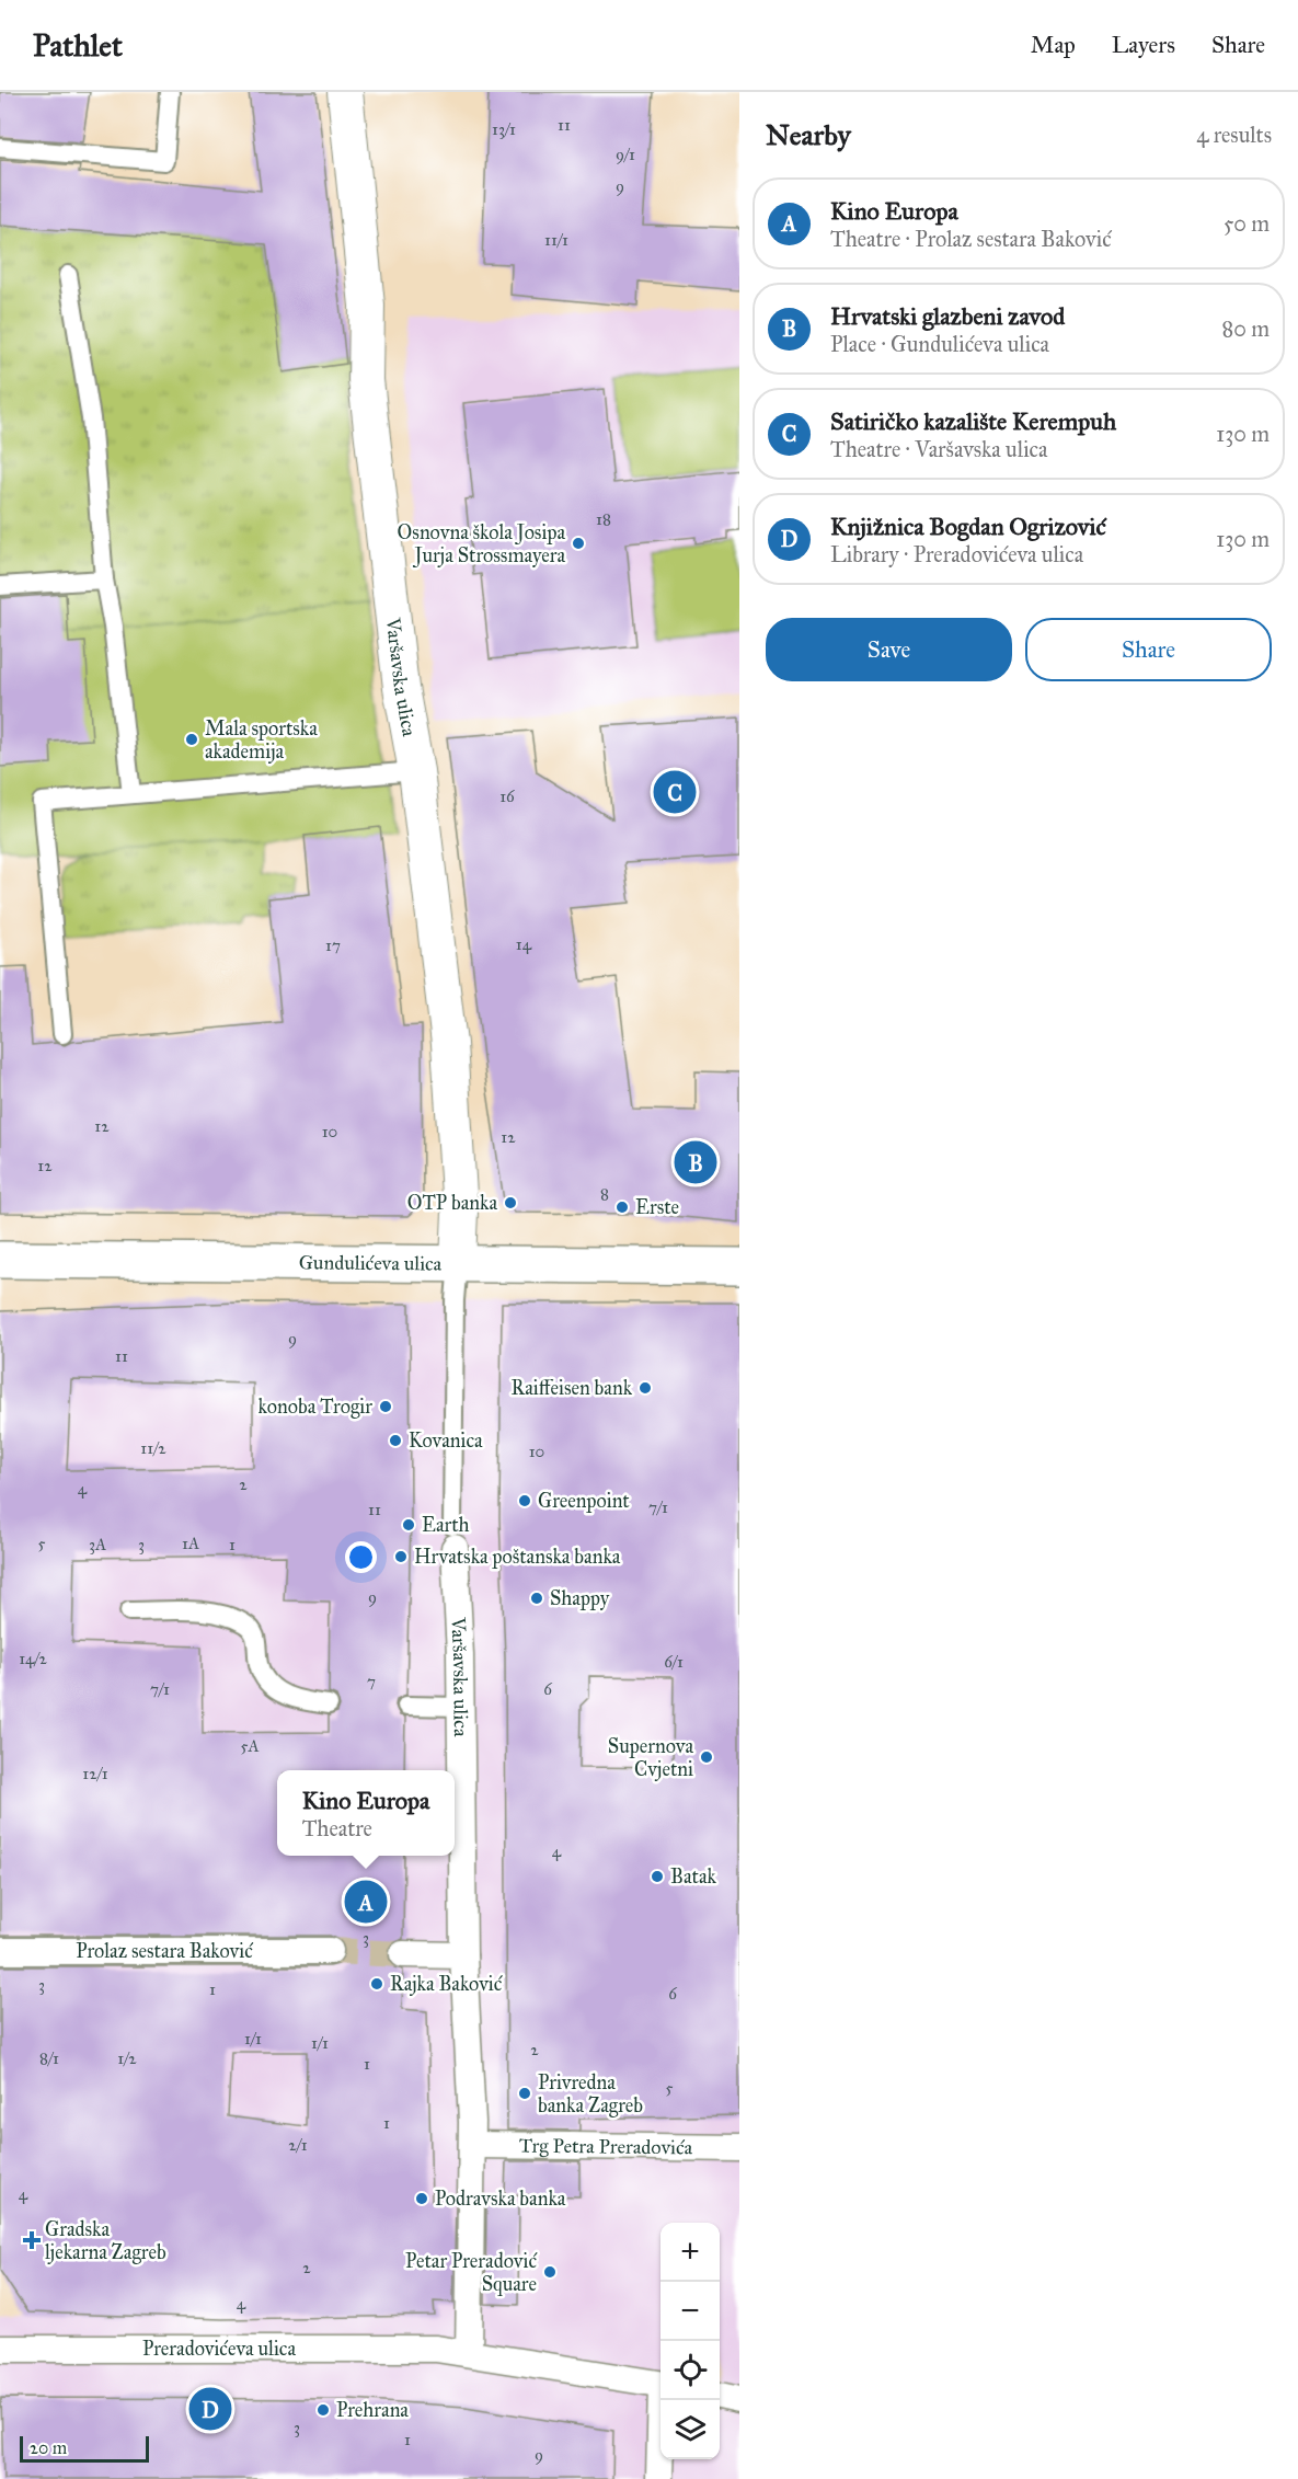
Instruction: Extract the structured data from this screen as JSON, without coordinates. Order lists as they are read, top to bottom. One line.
{"streets":{"street":["Varšavska ulica","Gundulićeva ulica","Prolaz sestara Baković","Trg Petra Preradovića","Preradovićeva ulica"]},"crossings":[["Varšavska ulica","Gundulićeva ulica"],["Varšavska ulica","Trg Petra Preradovića"]],"places":{"other":["Osnovna škola Josipa Jurja Strossmayera","Mala sportska akademija","OTP banka","Erste","Raiffeisen bank","konoba Trogir","Kovanica","Greenpoint","Earth","Hrvatska poštanska banka","Shappy","Supernova Cvjetni","Batak","Rajka Baković","Privredna banka Zagreb","Podravska banka","Petar Preradović Square","Prehrana"],"health":["Gradska ljekarna Zagreb"]},"house_numbers":["11","13/1","9/1","9","11/1","18","16","14","17","12","10","12","12","8","9","11","11/2","10","2","4","7/1","11","5","1A","3A","3","1","9","14/2","6/1","7","7/1","6","5A","12/1","4","3","3","1","6","1/1","1/1","2","8/1","1/2","1","5","1","2/1","4","2","4","3","1","9"],"scale_bar":"20 m","page":{"header":"Pathlet","nav":["Map","Layers","Share"],"heading":["Nearby","4 results"],"list":[{"mark":"A","name":"Kino Europa","note":"Theatre · Prolaz sestara Baković","value":"50 m"},{"mark":"B","name":"Hrvatski glazbeni zavod","note":"Place · Gundulićeva ulica","value":"80 m"},{"mark":"C","name":"Satiričko kazalište Kerempuh","note":"Theatre · Varšavska ulica","value":"130 m"},{"mark":"D","name":"Knjižnica Bogdan Ogrizović","note":"Library · Preradovićeva ulica","value":"130 m"}],"buttons":["Save","Share"],"pins":["C","B","A","D"],"popup":["Kino Europa","Theatre"],"map_buttons":["+","−"],"scale":"20 m"}}
